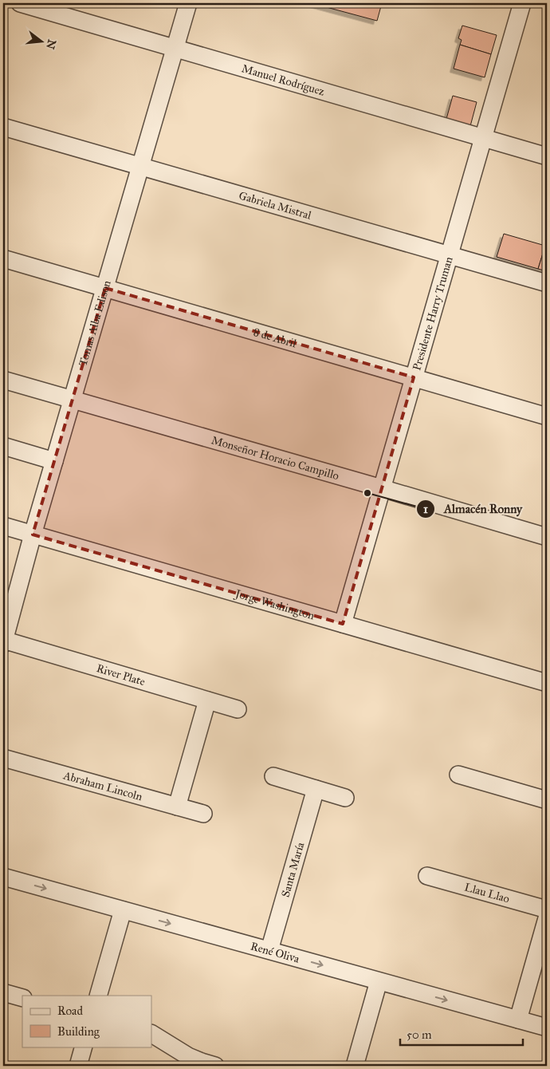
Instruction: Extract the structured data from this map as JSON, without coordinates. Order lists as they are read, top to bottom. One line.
{"streets":{"street":["Manuel Rodríguez","Gabriela Mistral","Presidente Harry Truman","Tomas Alba Edison","8 de Abril","Monseñor Horacio Campillo","Jorge Washington","River Plate","Abraham Lincoln","Santa María","Llau Llao","René Oliva"]},"crossings":[["Manuel Rodríguez","Presidente Harry Truman"],["Manuel Rodríguez","Tomas Alba Edison"],["Gabriela Mistral","Presidente Harry Truman"],["Gabriela Mistral","Tomas Alba Edison"],["Presidente Harry Truman","8 de Abril"],["Presidente Harry Truman","Monseñor Horacio Campillo"],["Presidente Harry Truman","Jorge Washington"],["Tomas Alba Edison","8 de Abril"],["Tomas Alba Edison","Monseñor Horacio Campillo"],["Tomas Alba Edison","Jorge Washington"],["Tomas Alba Edison","River Plate"],["Santa María","René Oliva"]],"one_way":["René Oliva"],"places":["Almacén Ronny"],"legend":["Road","Building"],"scale_bar":"50 m","north":"right"}
